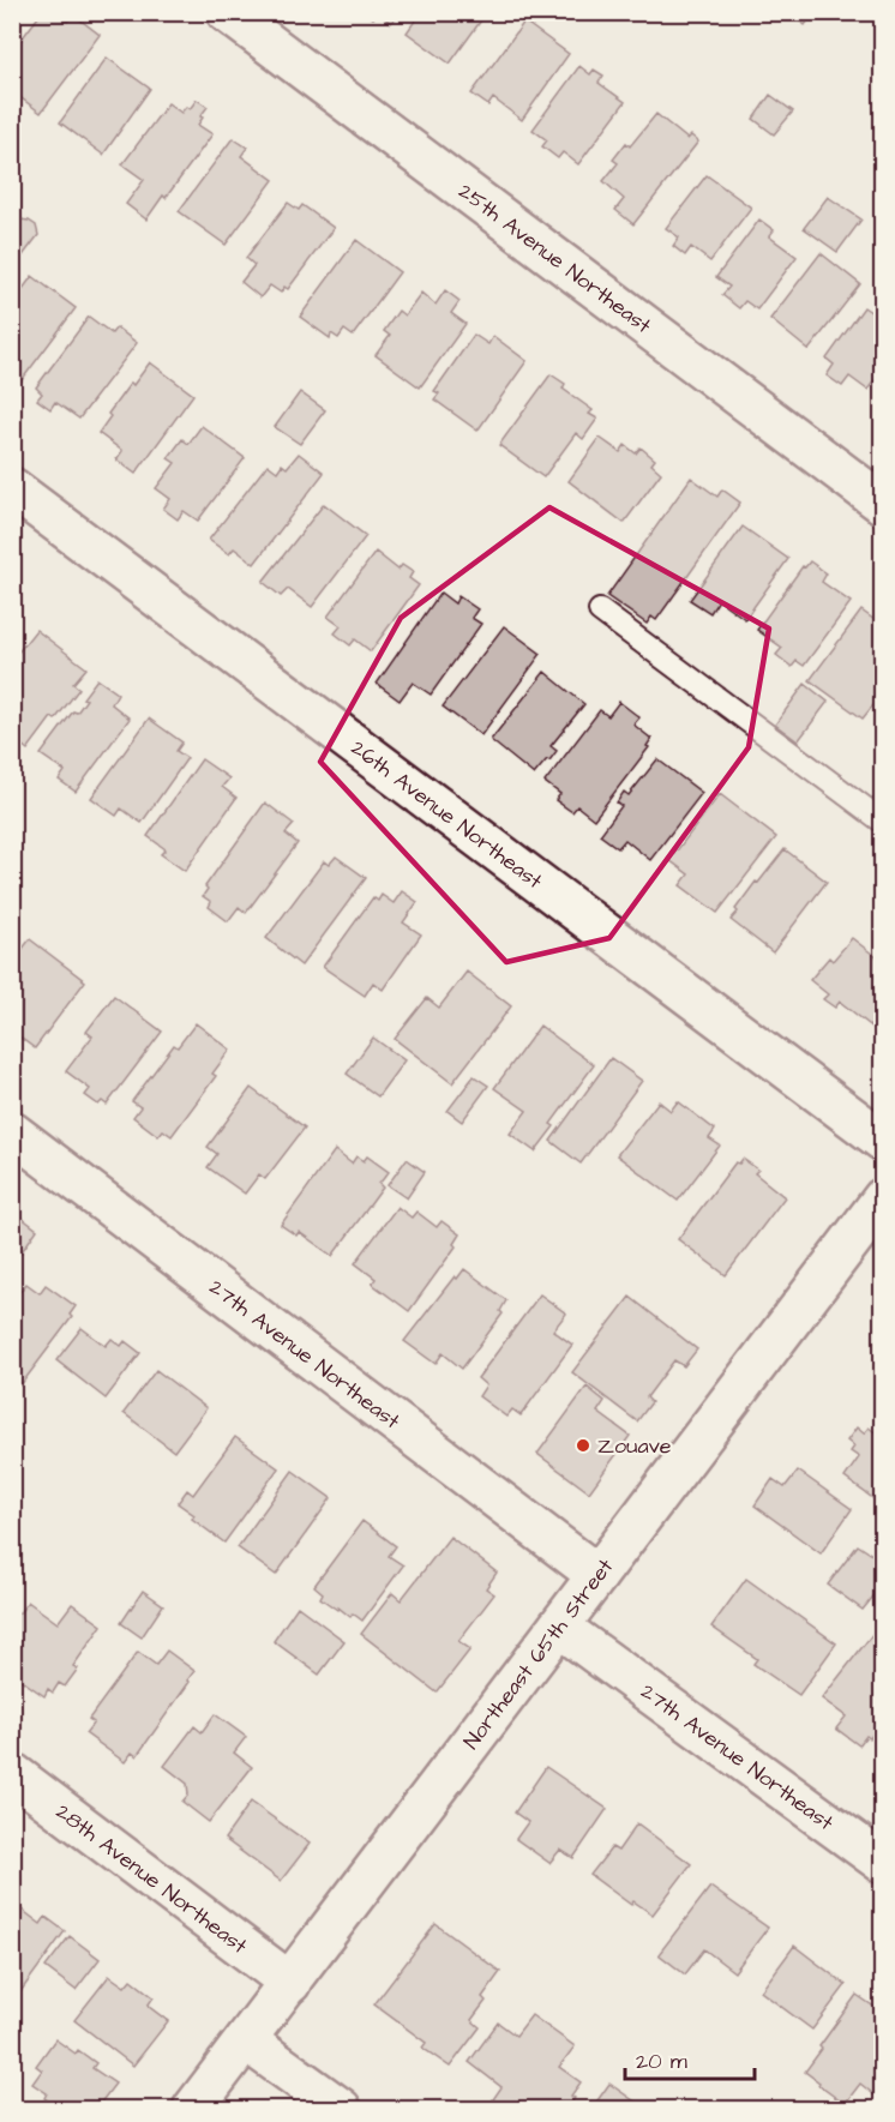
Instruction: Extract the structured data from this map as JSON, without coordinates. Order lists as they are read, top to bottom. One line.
{"streets":{"street":["25th Avenue Northeast","26th Avenue Northeast","27th Avenue Northeast","Northeast 65th Street","28th Avenue Northeast"]},"crossings":[["27th Avenue Northeast","Northeast 65th Street"],["Northeast 65th Street","28th Avenue Northeast"]],"places":["Zouave"],"scale_bar":"20 m"}
